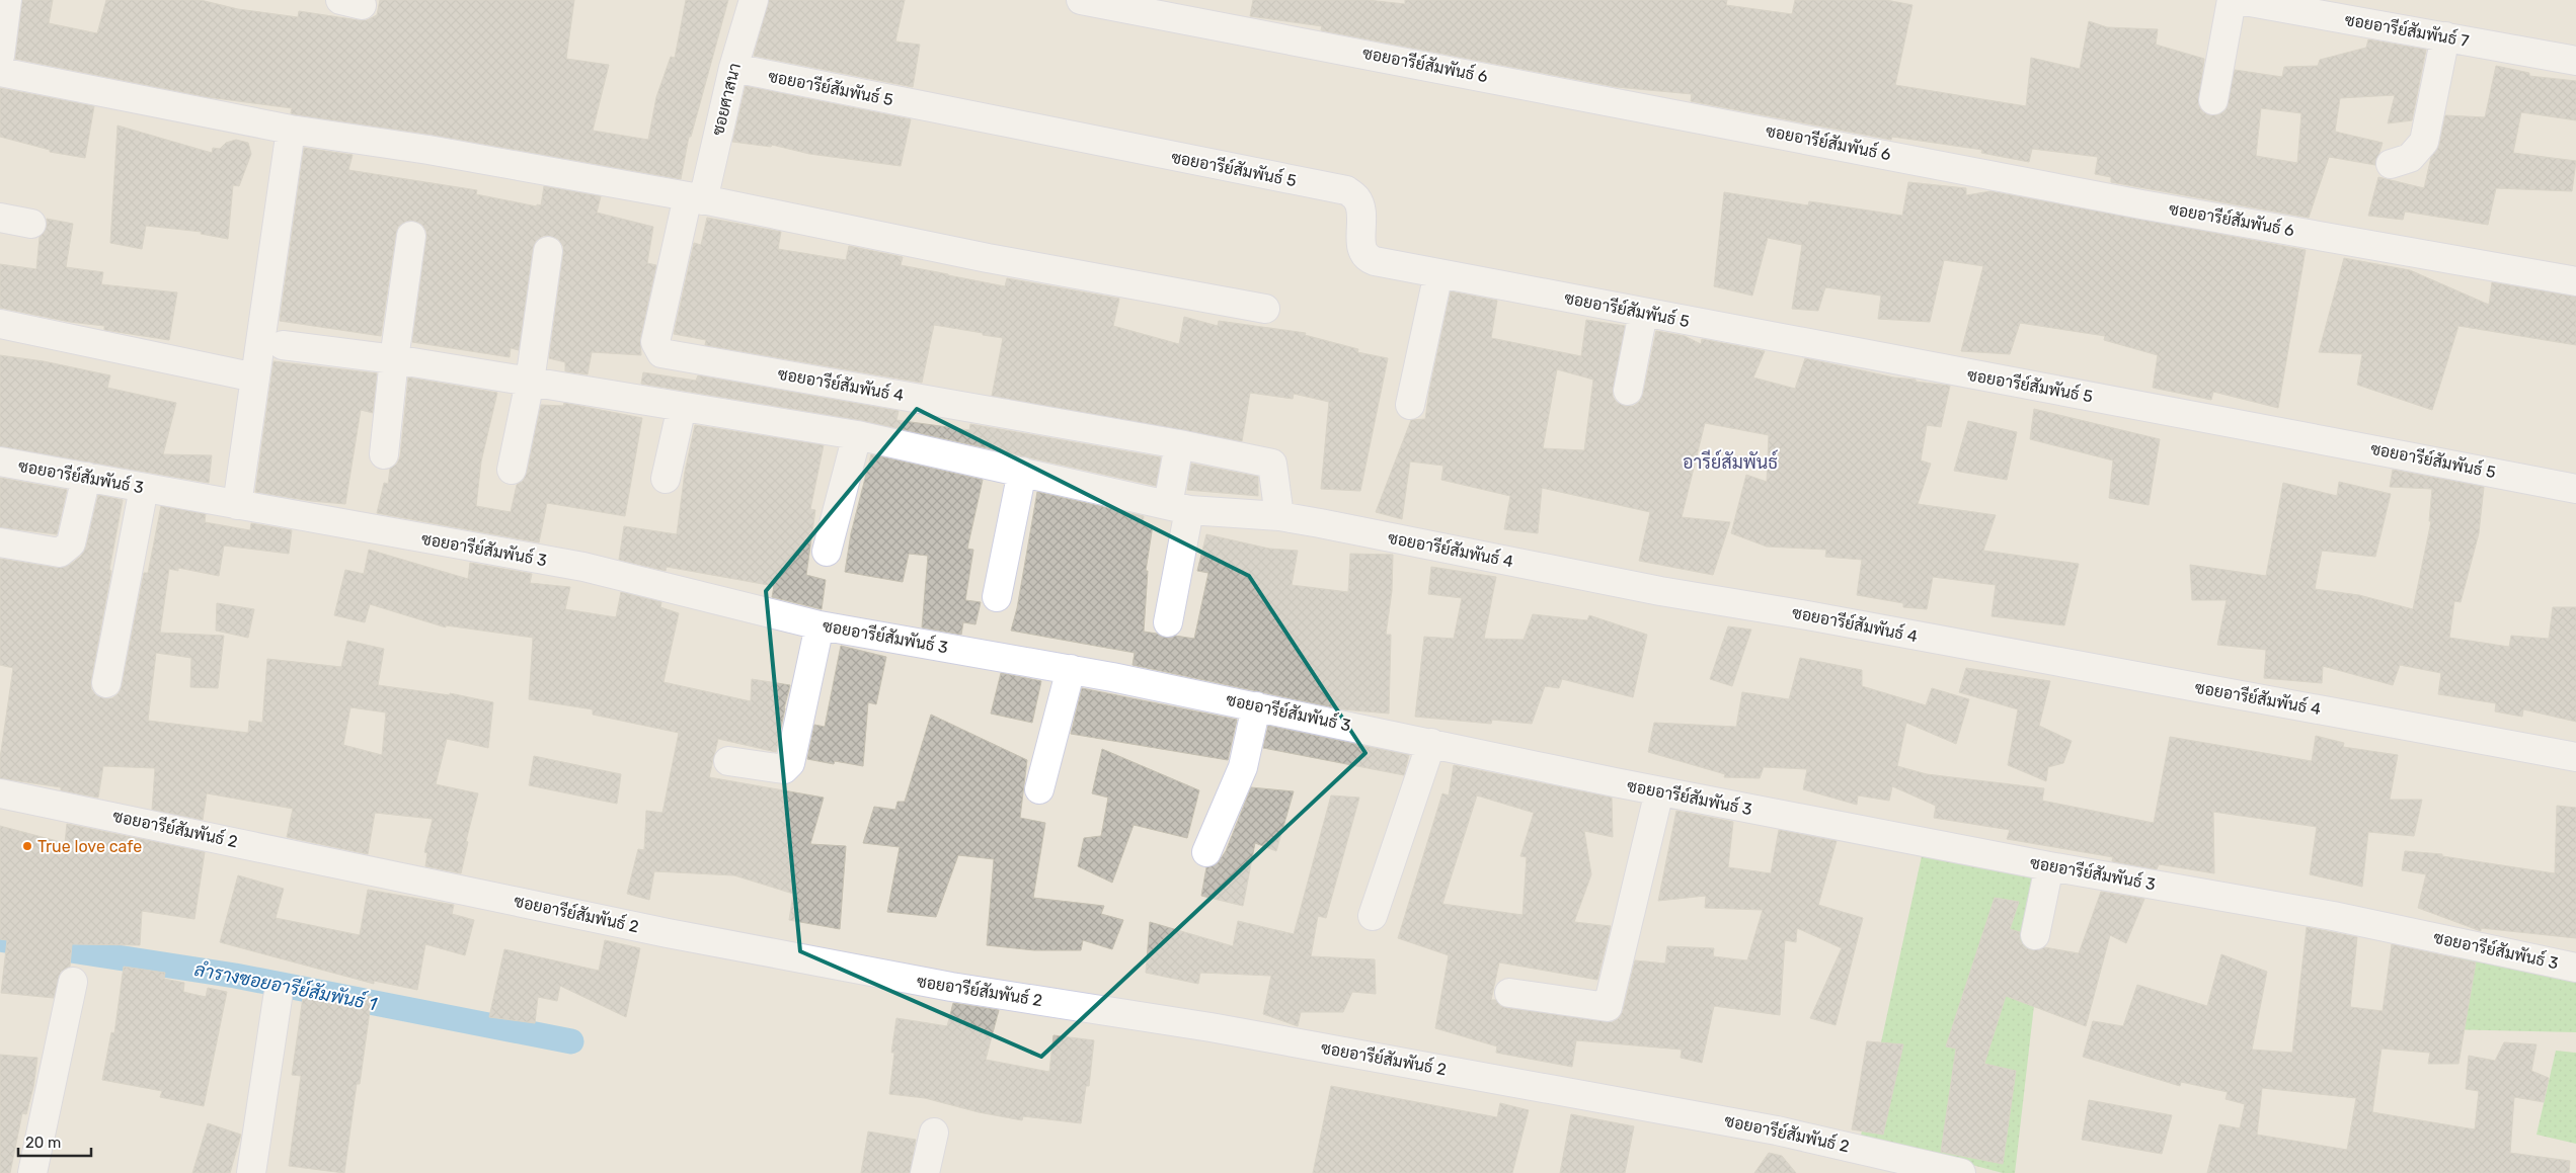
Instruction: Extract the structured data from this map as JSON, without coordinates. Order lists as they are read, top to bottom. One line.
{"streets":{"street":["ซอยอารีย์สัมพันธ์ 7","ซอยอารีย์สัมพันธ์ 6","ซอยอารีย์สัมพันธ์ 5","ซอยศาสนา","ซอยอารีย์สัมพันธ์ 4","ซอยอารีย์สัมพันธ์ 3","ซอยอารีย์สัมพันธ์ 2"]},"crossings":[["ซอยอารีย์สัมพันธ์ 5","ซอยศาสนา"],["ซอยศาสนา","ซอยอารีย์สัมพันธ์ 4"]],"districts":["อารีย์สัมพันธ์"],"water":["ลำรางซอยอารีย์สัมพันธ์ 1"],"places":["True love cafe"],"scale_bar":"20 m"}
